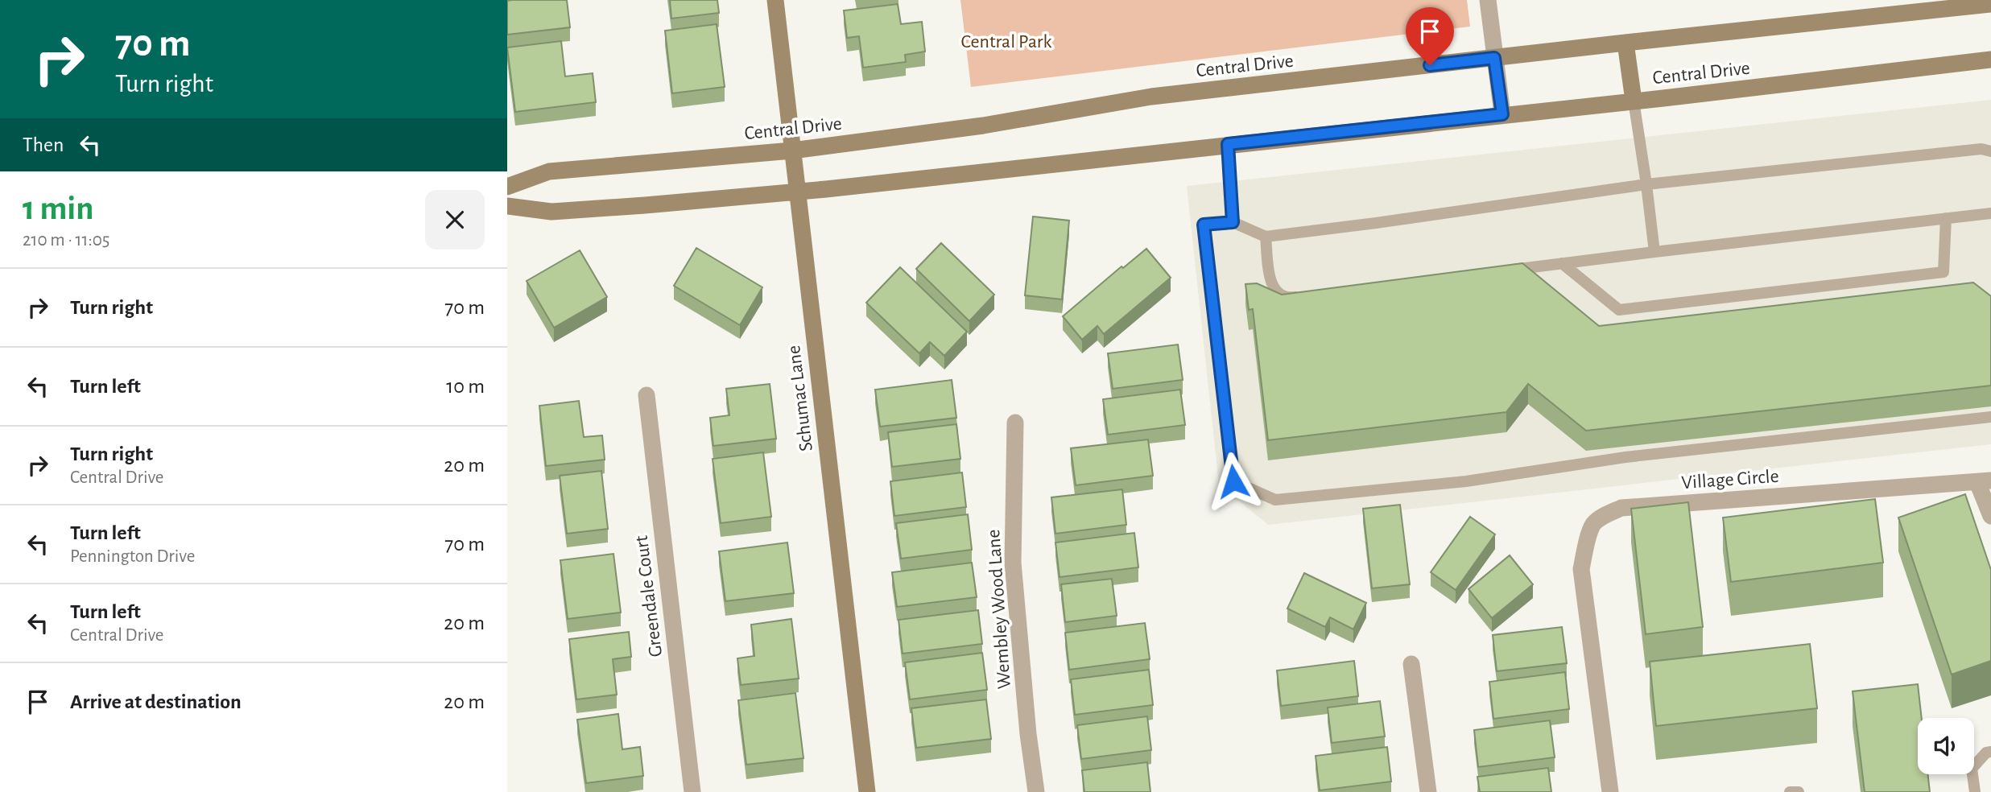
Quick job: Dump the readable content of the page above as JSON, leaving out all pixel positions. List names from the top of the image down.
{
  "streets": {
    "main road": ["Central Drive", "Schumac Lane"],
    "street": ["Village Circle", "Greendale Court", "Wembley Wood Lane"]
  },
  "crossings": [
    ["Central Drive", "Schumac Lane"]
  ],
  "parks": ["Central Park"],
  "page": {
    "turn": ["70 m", "Turn right"],
    "then": "Then",
    "heading": ["1 min", "210 m · 11:05"],
    "list": [
      {
        "name": "Turn right",
        "value": "70 m"
      },
      {
        "name": "Turn left",
        "value": "10 m"
      },
      {
        "name": "Turn right",
        "note": "Central Drive",
        "value": "20 m"
      },
      {
        "name": "Turn left",
        "note": "Pennington Drive",
        "value": "70 m"
      },
      {
        "name": "Turn left",
        "note": "Central Drive",
        "value": "20 m"
      },
      {
        "name": "Arrive at destination",
        "value": "20 m"
      }
    ]
  }
}
